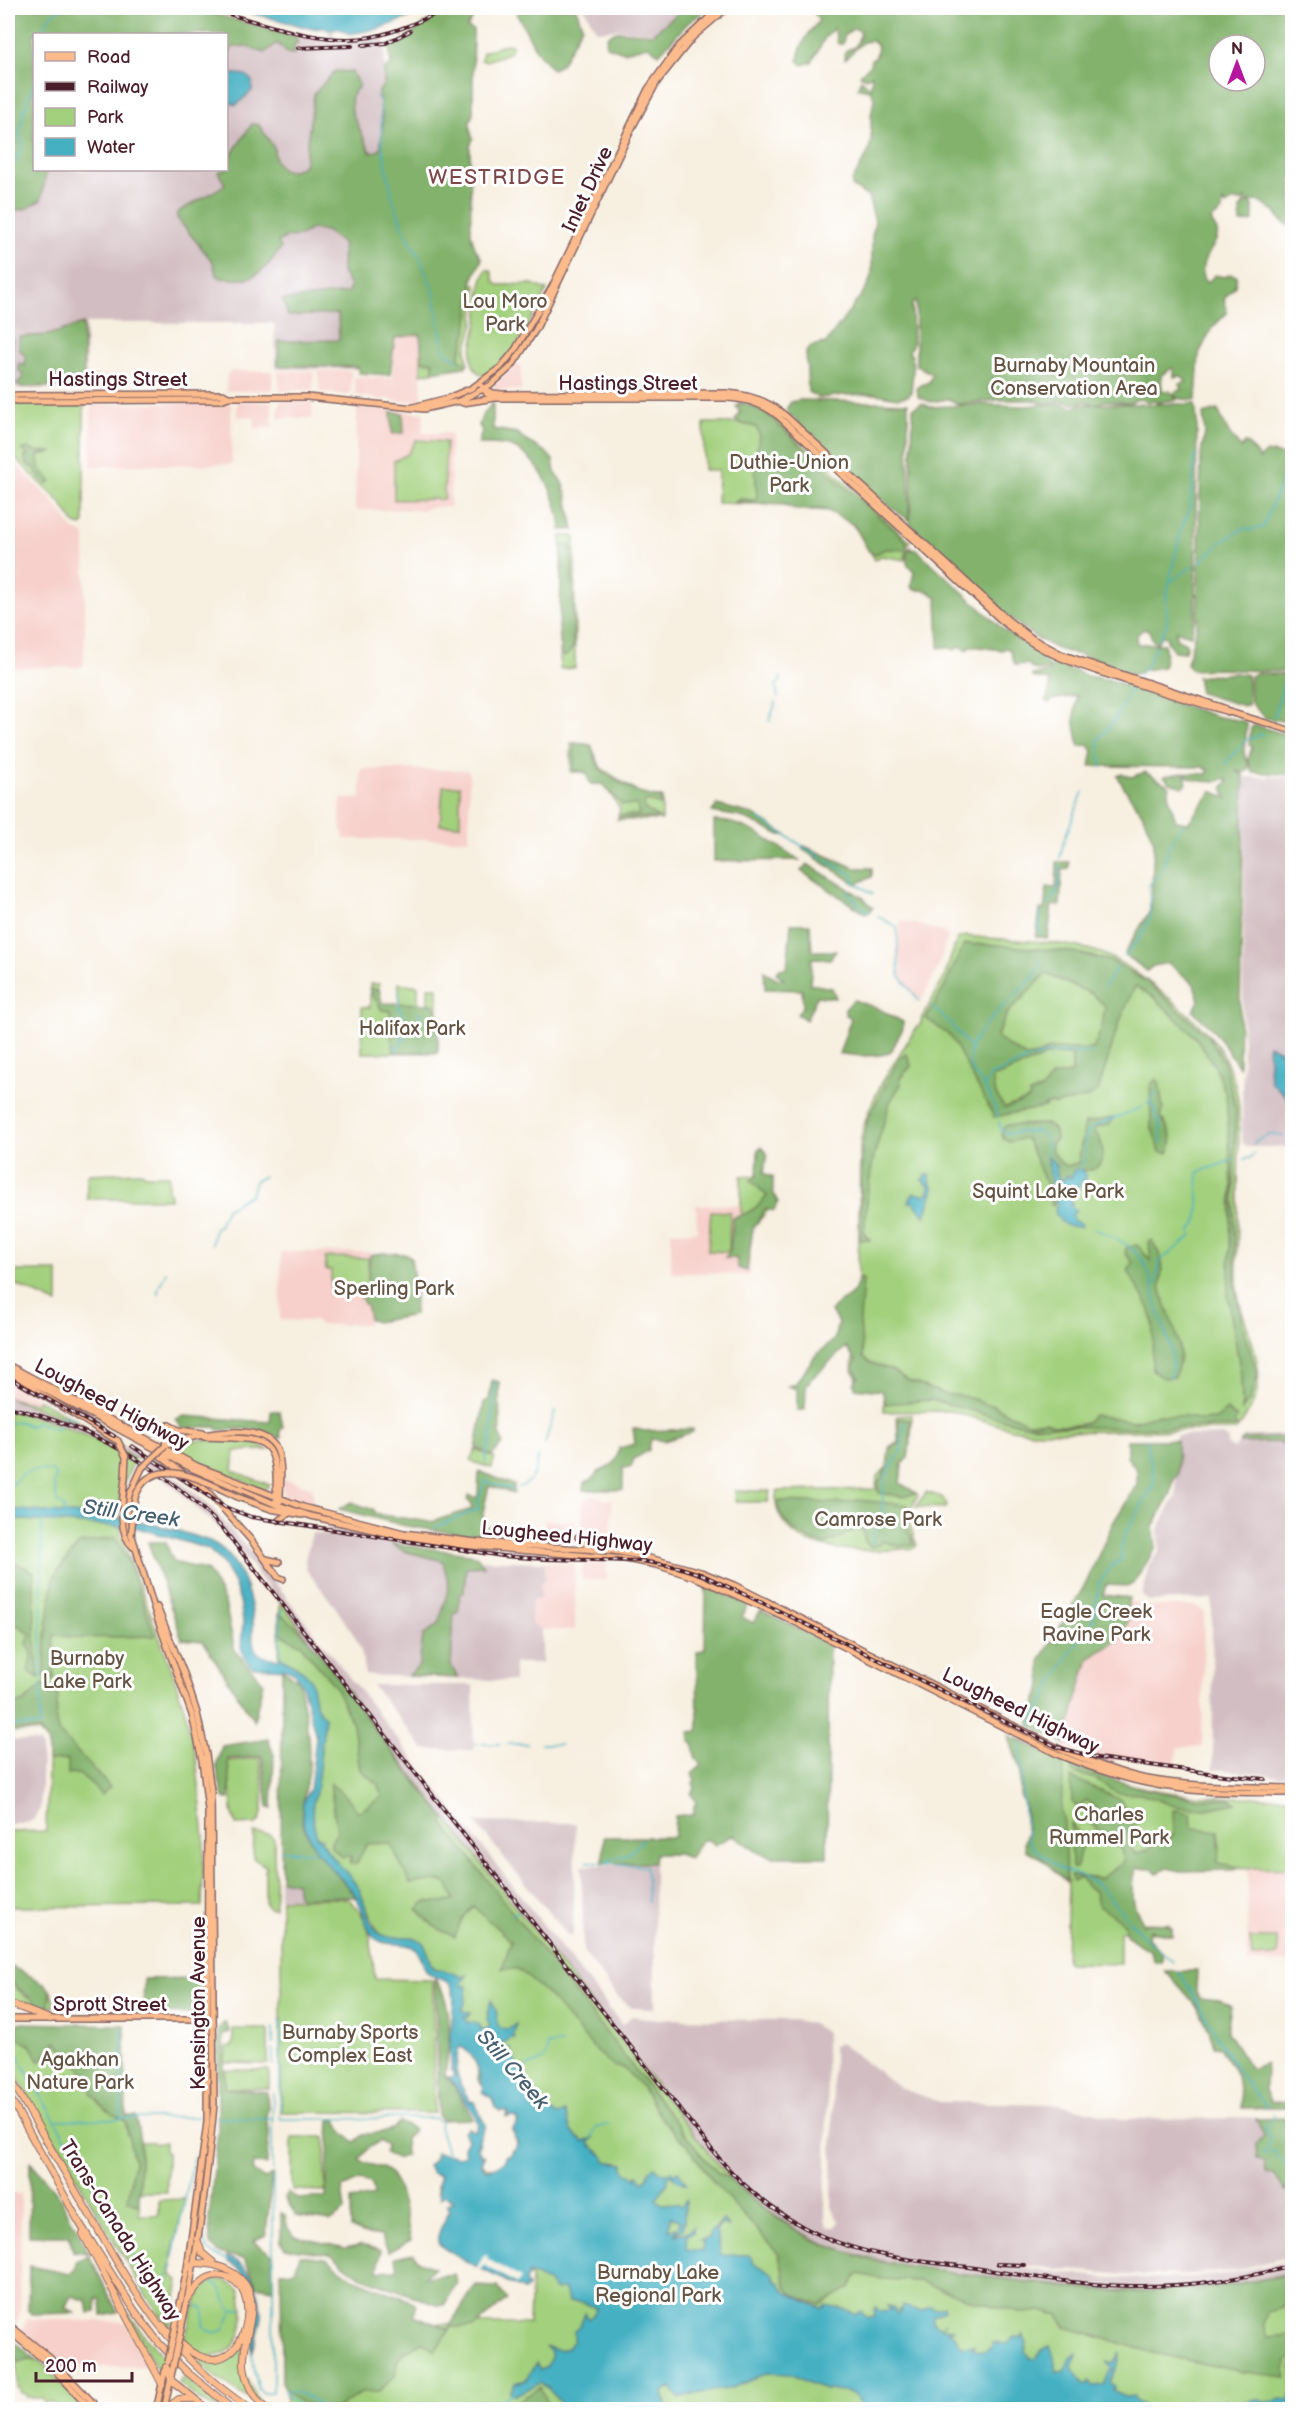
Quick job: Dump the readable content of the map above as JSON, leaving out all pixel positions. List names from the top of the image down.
{
  "streets": {
    "highway": ["Trans-Canada Highway"],
    "main road": [
      "Inlet Drive",
      "Hastings Street",
      "Lougheed Highway",
      "Kensington Avenue",
      "Sprott Street"
    ]
  },
  "crossings": [
    ["Inlet Drive", "Hastings Street"],
    ["Kensington Avenue", "Sprott Street"]
  ],
  "districts": ["WESTRIDGE"],
  "water": ["Still Creek"],
  "parks": [
    "Lou Moro Park",
    "Burnaby Mountain Conservation Area",
    "Duthie-Union Park",
    "Halifax Park",
    "Squint Lake Park",
    "Sperling Park",
    "Camrose Park",
    "Eagle Creek Ravine Park",
    "Burnaby Lake Park",
    "Charles Rummel Park",
    "Burnaby Sports Complex East",
    "Agakhan Nature Park",
    "Burnaby Lake Regional Park"
  ],
  "legend": [
    "Road",
    "Railway",
    "Park",
    "Water"
  ],
  "scale_bar": "200 m",
  "north": "top"
}
